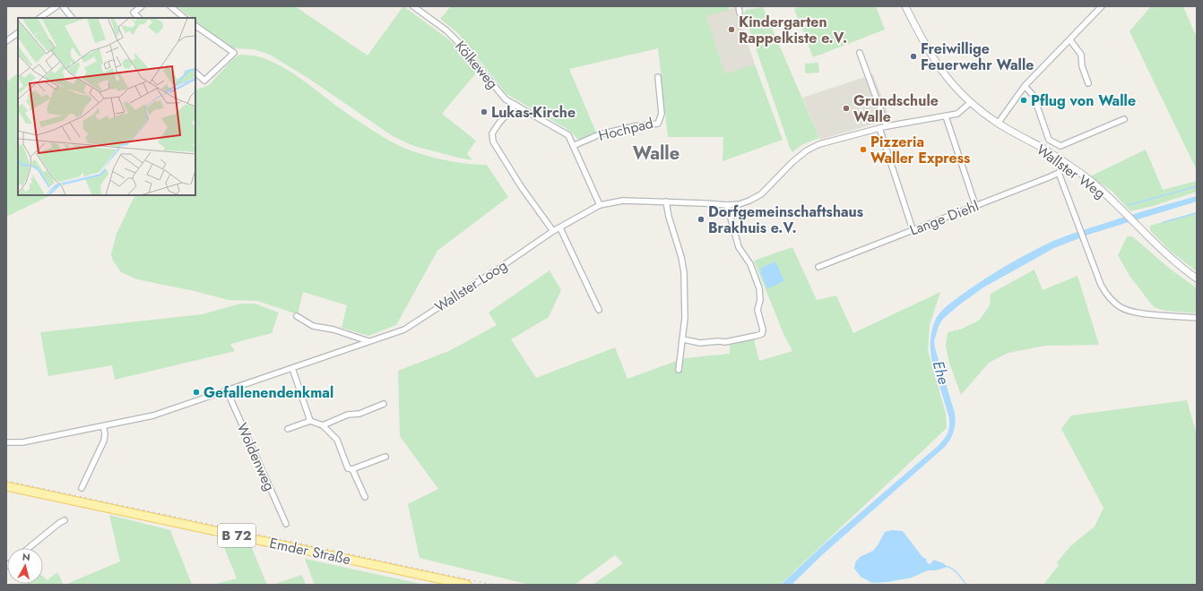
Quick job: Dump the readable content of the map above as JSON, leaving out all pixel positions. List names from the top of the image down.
{
  "streets": {
    "main road": ["B 72", "Emder Straße"],
    "street": [
      "Kölkeweg",
      "Hochpad",
      "Wallster Weg",
      "Lange Diehl",
      "Wallster Loog",
      "Woldenweg"
    ]
  },
  "crossings": [
    ["Kölkeweg", "Hochpad"],
    ["Kölkeweg", "Wallster Loog"],
    ["Wallster Weg", "Wallster Loog"],
    ["Wallster Loog", "Woldenweg"]
  ],
  "districts": ["Walle"],
  "water": ["Ehe"],
  "places": [
    "Kindergarten Rappelkiste e.V.",
    "Freiwillige Feuerwehr Walle",
    "Pflug von Walle",
    "Grundschule Walle",
    "Lukas-Kirche",
    "Pizzeria Waller Express",
    "Dorfgemeinschaftshaus Brakhuis e.V.",
    "Gefallenendenkmal"
  ],
  "north": "top"
}
